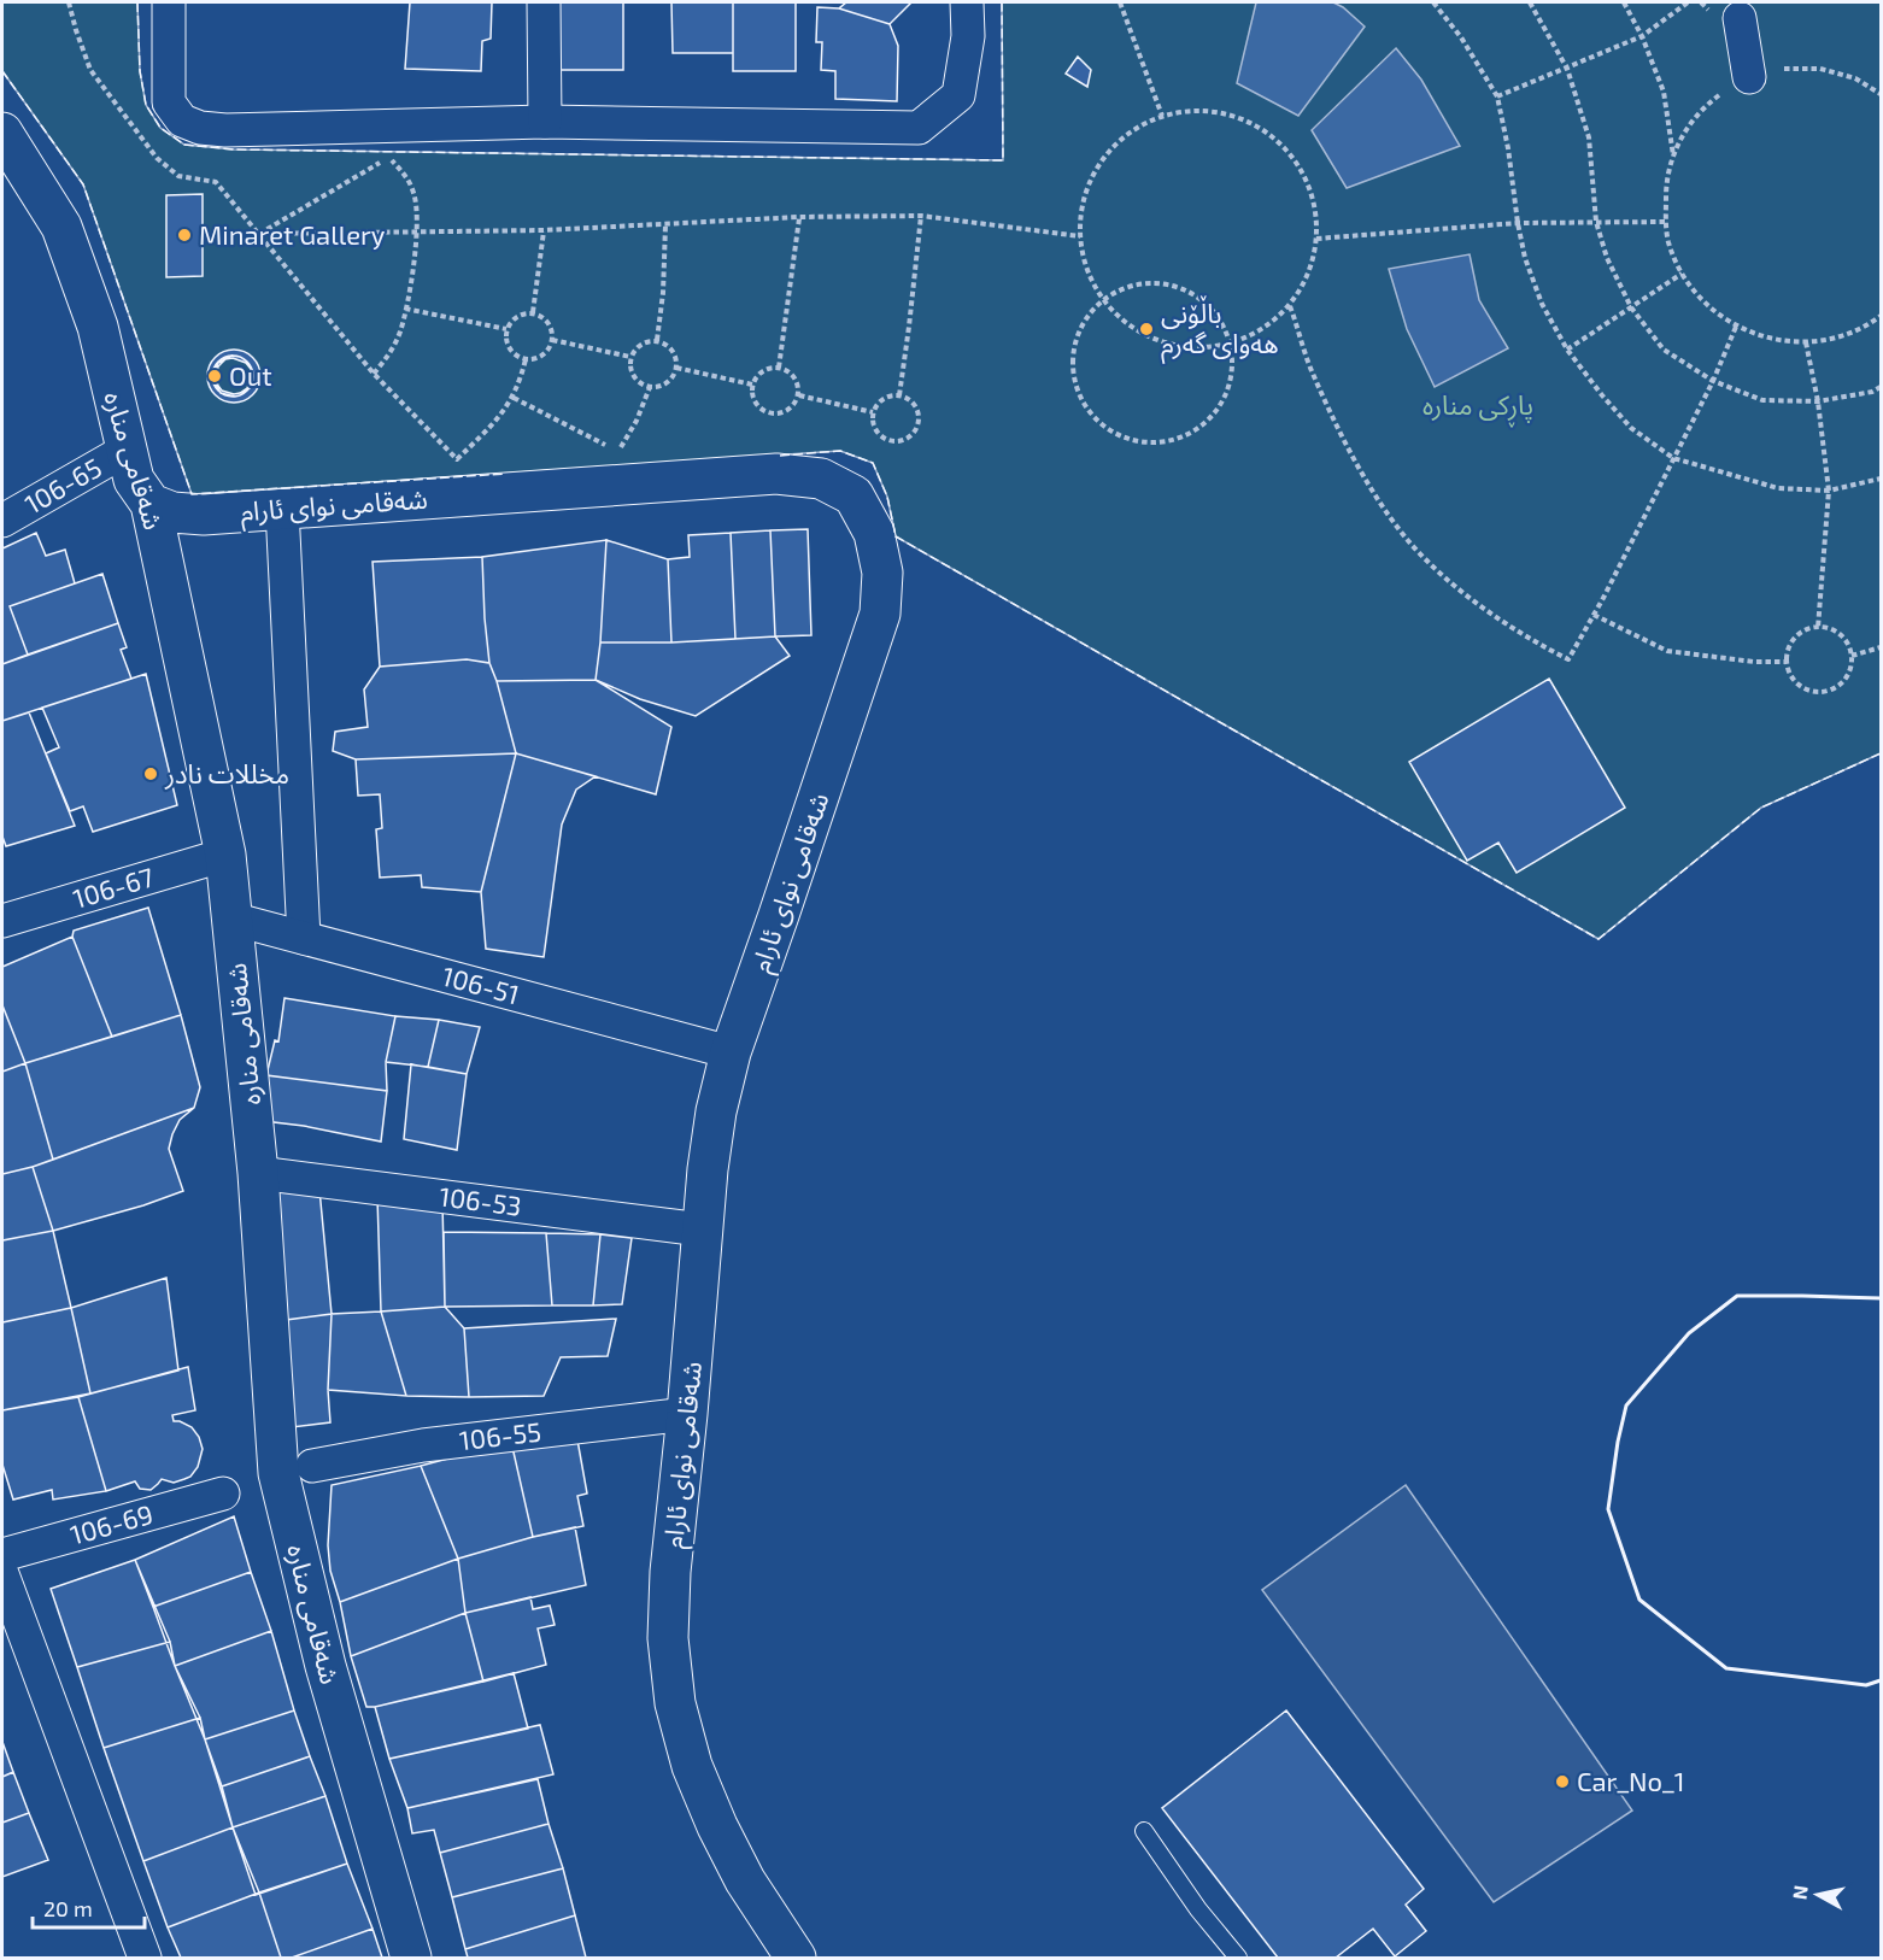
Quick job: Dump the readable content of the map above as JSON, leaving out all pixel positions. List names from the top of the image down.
{
  "streets": {
    "street": [
      "شەقامی منارە",
      "106-65",
      "شەقامی نوای ئارام",
      "106-67",
      "106-51",
      "106-53",
      "106-55",
      "106-69"
    ]
  },
  "crossings": [
    ["شەقامی منارە", "106-65"],
    ["شەقامی منارە", "شەقامی نوای ئارام"],
    ["شەقامی منارە", "106-67"],
    ["شەقامی منارە", "106-51"],
    ["شەقامی منارە", "106-53"],
    ["شەقامی نوای ئارام", "106-51"],
    ["شەقامی نوای ئارام", "106-53"],
    ["شەقامی نوای ئارام", "106-55"]
  ],
  "parks": ["پاڕکی منارە"],
  "places": [
    "Minaret Gallery",
    "باڵۆنی هەوای گەرم",
    "Out",
    "مخللات نادر",
    "Car_No_1"
  ],
  "scale_bar": "20 m",
  "north": "left"
}
